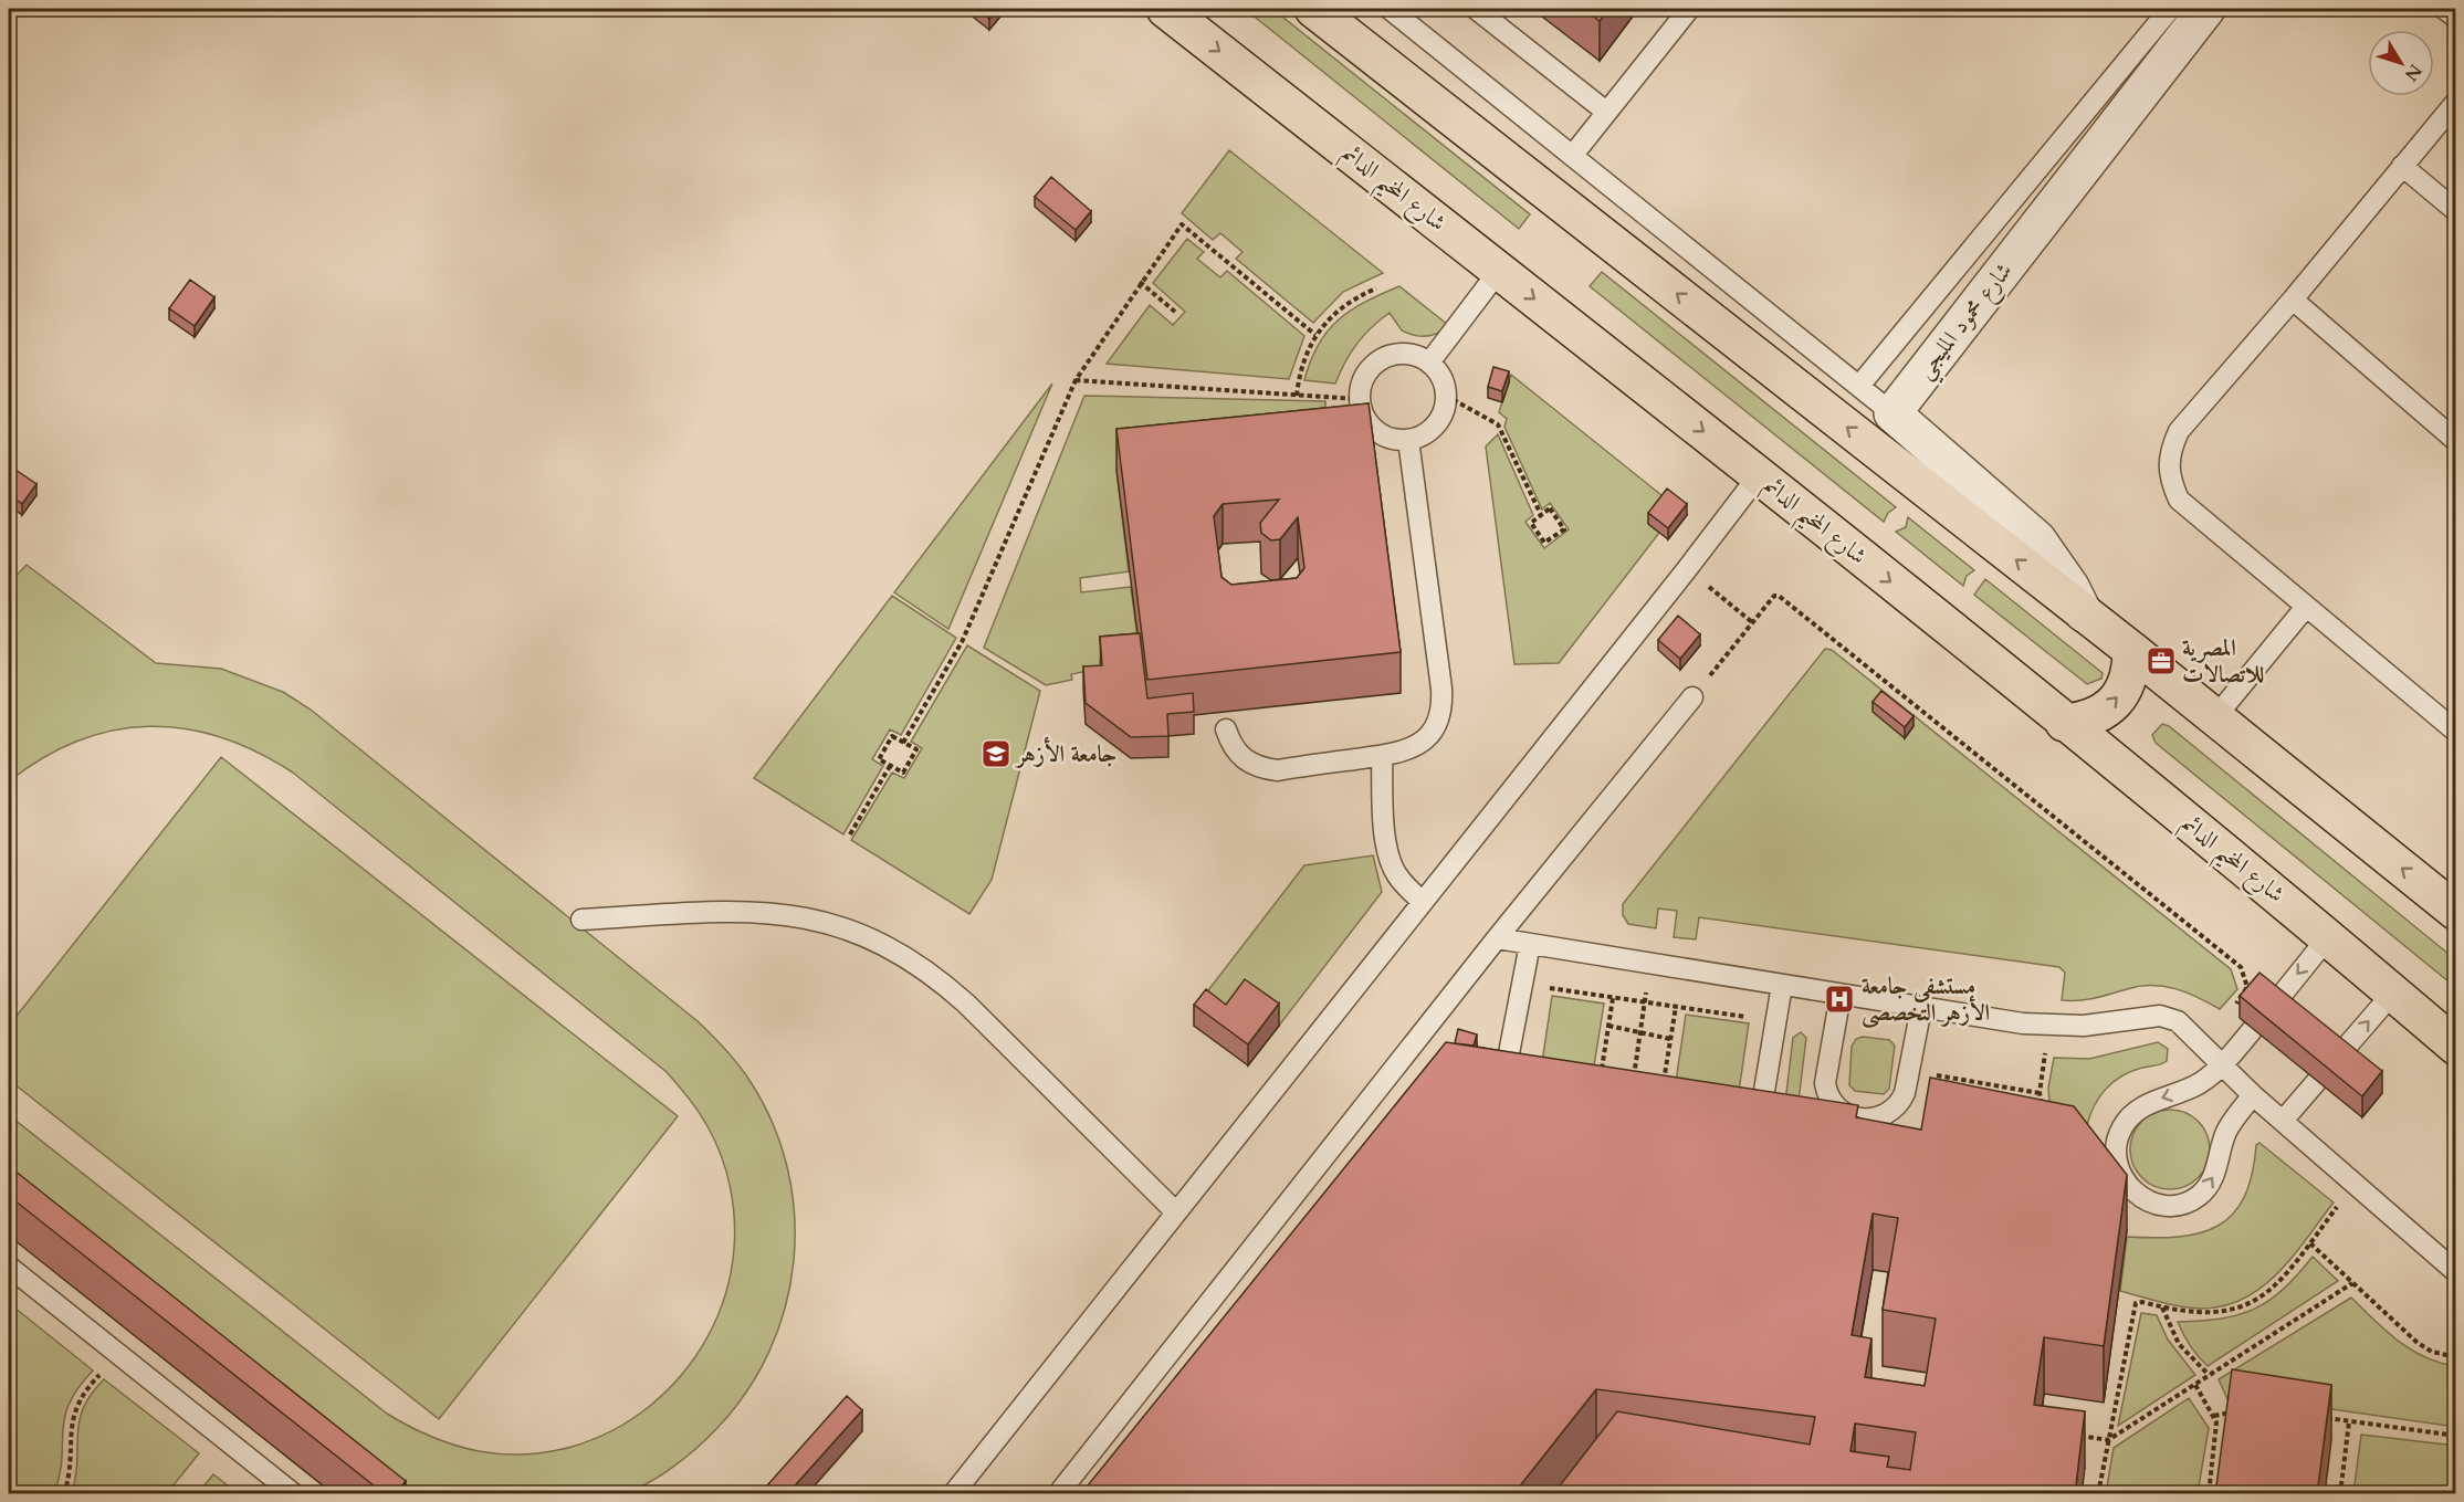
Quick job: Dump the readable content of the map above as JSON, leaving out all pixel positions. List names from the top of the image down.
{
  "streets": {
    "main road": ["شارع المخيم الدائم"],
    "street": ["شارع محمود المليجي"]
  },
  "places": {
    "office": ["المصرية للاتصالات"],
    "school or university": ["جامعة الأزهر"],
    "hospital": ["مستشفى جامعة الأزهر التخصصى"]
  },
  "north": "bottom right"
}
